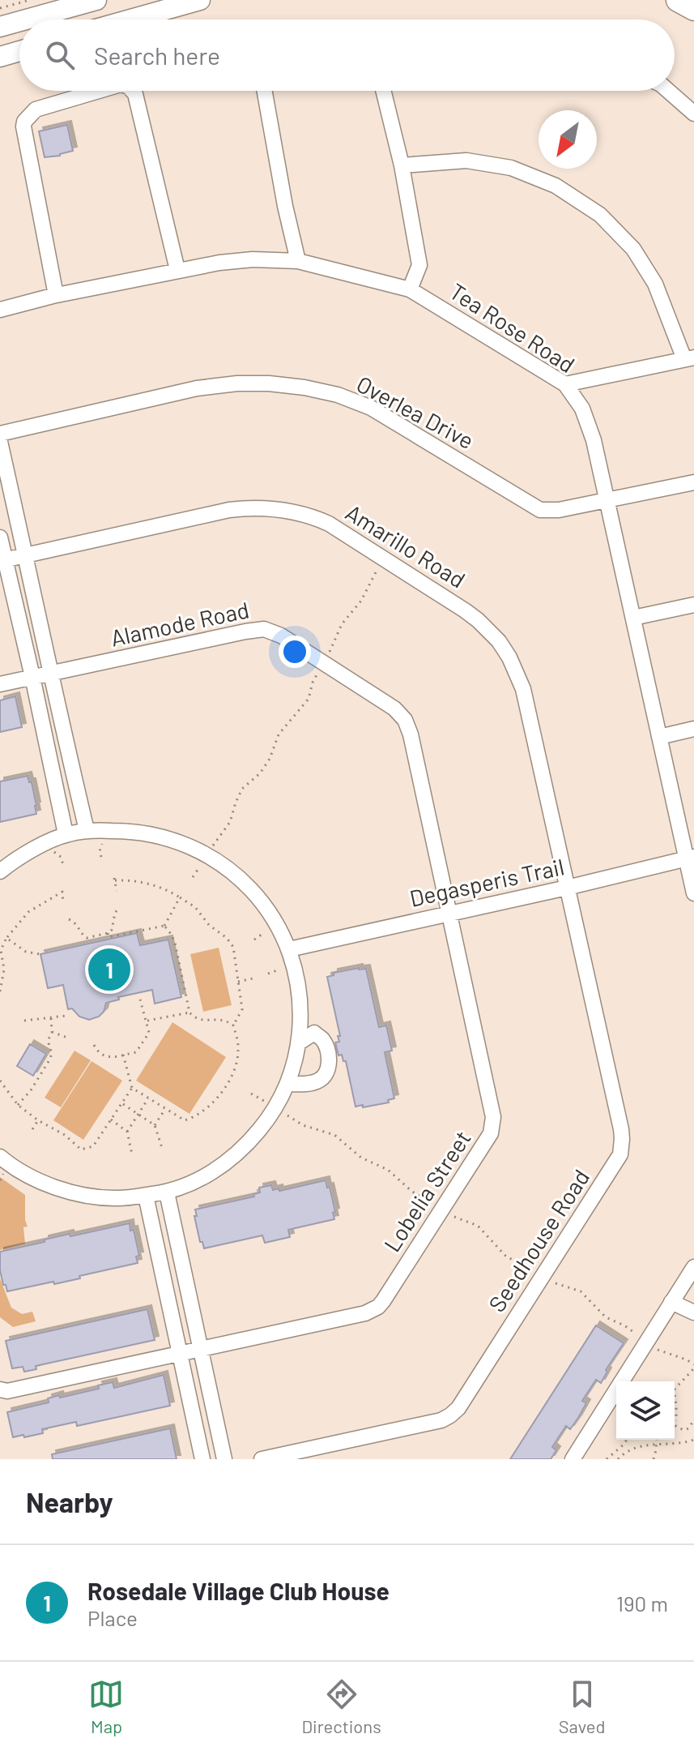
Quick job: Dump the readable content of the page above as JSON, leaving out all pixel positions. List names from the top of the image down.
{
  "streets": {
    "street": [
      "Tea Rose Road",
      "Overlea Drive",
      "Amarillo Road",
      "Alamode Road",
      "Degasperis Trail",
      "Lobelia Street",
      "Seedhouse Road"
    ]
  },
  "crossings": [
    ["Tea Rose Road", "Overlea Drive"],
    ["Tea Rose Road", "Degasperis Trail"],
    ["Amarillo Road", "Degasperis Trail"],
    ["Amarillo Road", "Seedhouse Road"],
    ["Alamode Road", "Degasperis Trail"],
    ["Alamode Road", "Lobelia Street"],
    ["Degasperis Trail", "Lobelia Street"],
    ["Degasperis Trail", "Seedhouse Road"]
  ],
  "north": "bottom left",
  "page": {
    "search": "Search here",
    "pins": "1",
    "heading": "Nearby",
    "list": [
      {
        "mark": "1",
        "name": "Rosedale Village Club House",
        "note": "Place",
        "value": "190 m"
      }
    ],
    "nav": ["Map", "Directions", "Saved"]
  }
}
